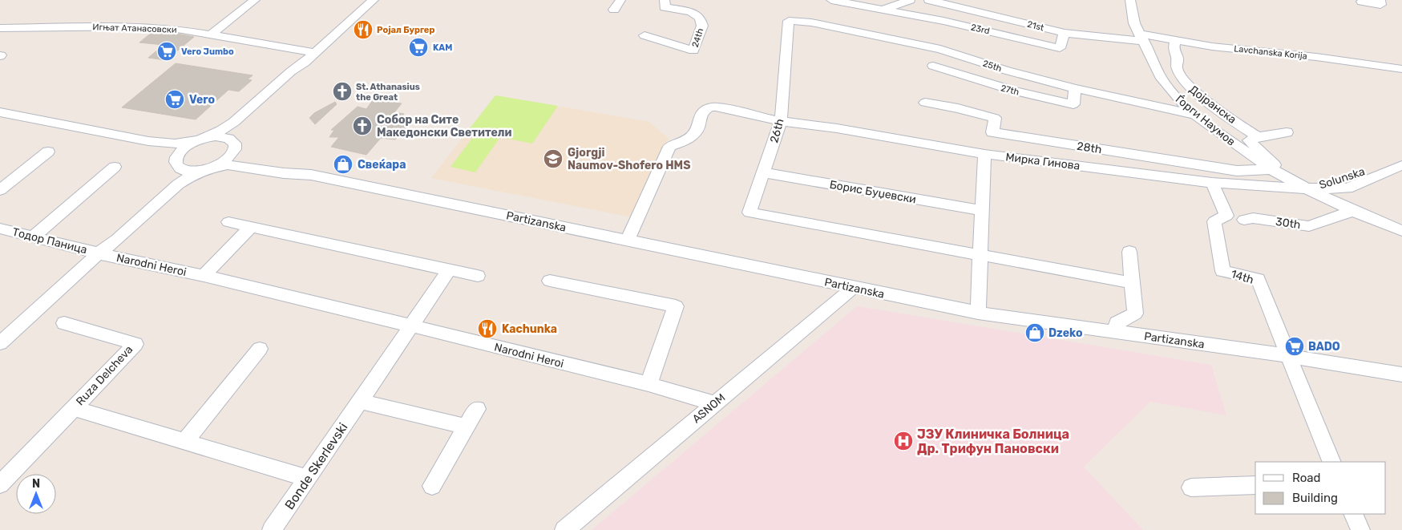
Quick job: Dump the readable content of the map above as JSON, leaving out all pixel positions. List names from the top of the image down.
{
  "streets": {
    "street": [
      "21st",
      "Игњат Атанасовски",
      "23rd",
      "24th",
      "Lavchanska Korija",
      "25th",
      "27th",
      "Дојранска",
      "Ѓорги Наумов",
      "26th",
      "28th",
      "Мирка Гинова",
      "Solunska",
      "Борис Буџевски",
      "Partizanska",
      "30th",
      "Тодор Паница",
      "Narodni Heroi",
      "14th",
      "Ruza Delcheva",
      "ASNOM",
      "Bonde Skerlevski"
    ]
  },
  "crossings": [
    ["21st", "23rd"],
    ["21st", "Lavchanska Korija"],
    ["21st", "Ѓорги Наумов"],
    ["Lavchanska Korija", "Дојранска"],
    ["Lavchanska Korija", "Ѓорги Наумов"],
    ["25th", "27th"],
    ["25th", "Ѓорги Наумов"],
    ["25th", "26th"],
    ["Ѓорги Наумов", "28th"],
    ["Ѓорги Наумов", "Мирка Гинова"],
    ["Ѓорги Наумов", "Solunska"],
    ["26th", "Мирка Гинова"],
    ["26th", "Борис Буџевски"],
    ["Мирка Гинова", "Solunska"],
    ["Мирка Гинова", "14th"],
    ["Partizanska", "14th"],
    ["Partizanska", "ASNOM"],
    ["Тодор Паница", "Narodni Heroi"],
    ["Narodni Heroi", "ASNOM"],
    ["Narodni Heroi", "Bonde Skerlevski"],
    ["Ruza Delcheva", "Bonde Skerlevski"]
  ],
  "places": {
    "restaurant": ["Ројал Бургер", "Kachunka"],
    "supermarket": [
      "KAM",
      "Vero Jumbo",
      "Vero",
      "BADO"
    ],
    "church": ["St. Athanasius the Great", "Собор на Сите Македонски Светители"],
    "school or university": ["Gjorgji Naumov-Shofero HMS"],
    "shop": ["Свеќара", "Dzeko"],
    "hospital": ["ЈЗУ Клиничка Болница Др. Трифун Пановски"]
  },
  "legend": ["Road", "Building"],
  "north": "top"
}
